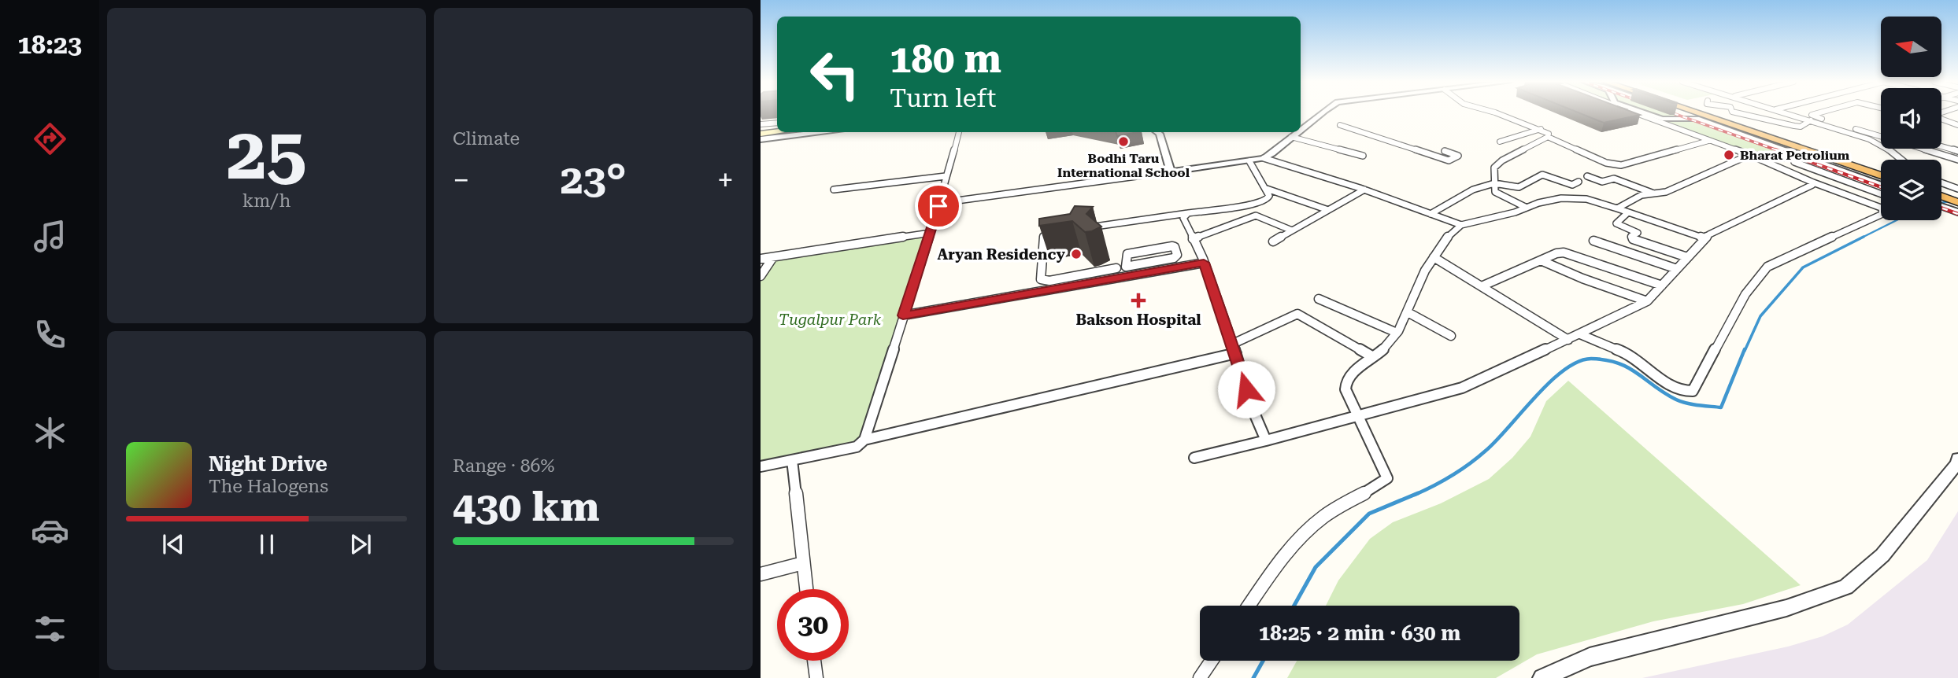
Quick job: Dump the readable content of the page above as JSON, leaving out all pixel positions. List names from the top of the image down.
{
  "parks": ["Tugalpur Park"],
  "places": {
    "other": ["Bodhi Taru International School", "Bharat Petrolium", "Aryan Residency"],
    "health": ["Bakson Hospital"]
  },
  "north": "left",
  "page": {
    "tabs": "18:23",
    "tile": [
      ["25", "km/h"],
      "Climate",
      ["Range · 86%", "430 km"]
    ],
    "turn": ["180 m", "Turn left"],
    "heat": ["−", "23°", "+"],
    "song": ["Night Drive", "The Halogens"],
    "limit": "30",
    "trip": "18:25 · 2 min · 630 m"
  }
}
